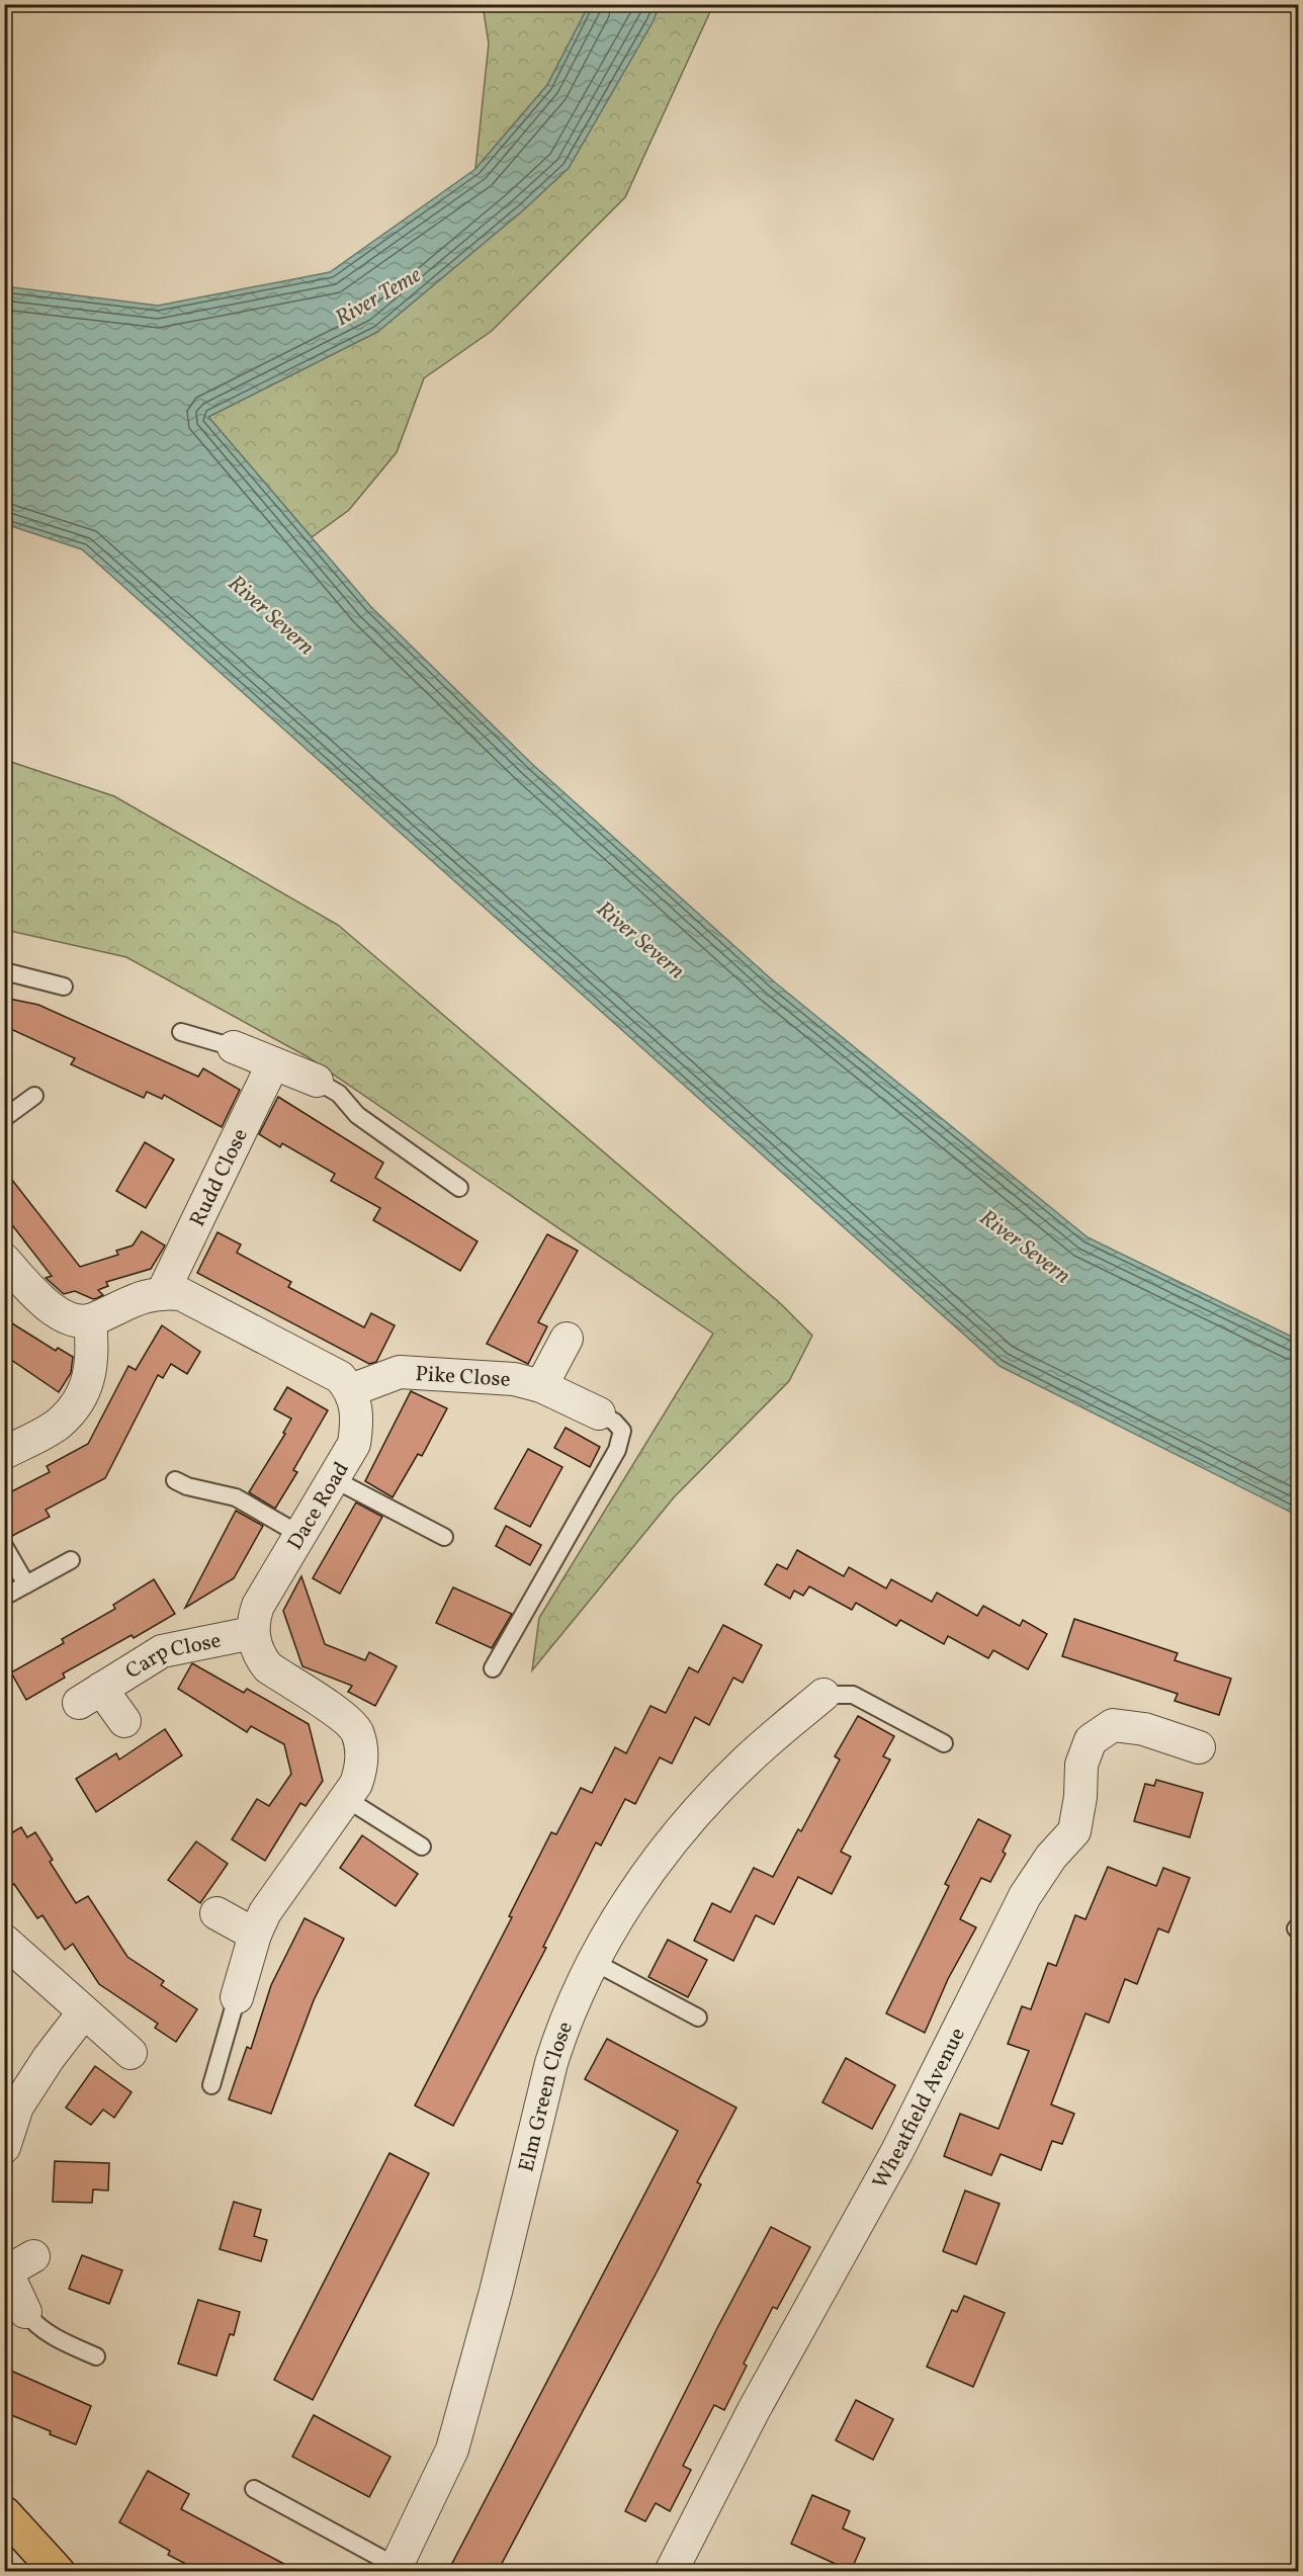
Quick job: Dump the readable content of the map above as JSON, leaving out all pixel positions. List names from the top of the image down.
{
  "streets": {
    "street": [
      "Rudd Close",
      "Pike Close",
      "Dace Road",
      "Carp Close",
      "Elm Green Close",
      "Wheatfield Avenue"
    ]
  },
  "crossings": [
    ["Pike Close", "Dace Road"],
    ["Dace Road", "Carp Close"]
  ],
  "water": ["River Teme", "River Severn"]
}
